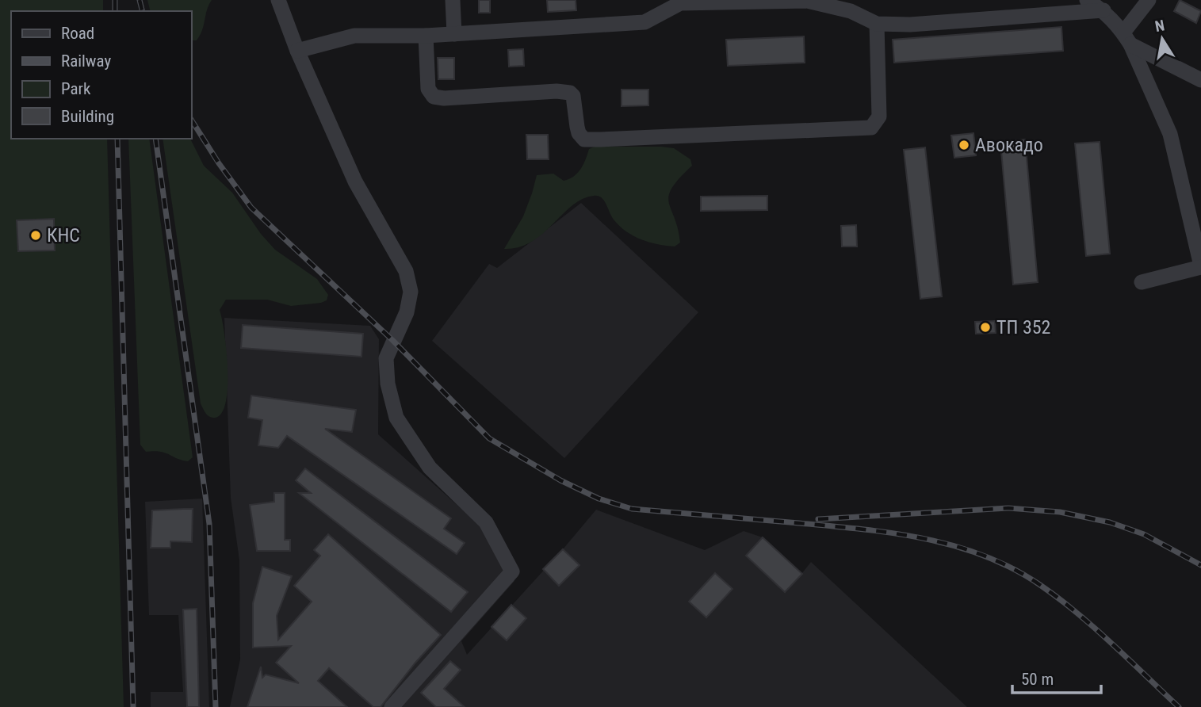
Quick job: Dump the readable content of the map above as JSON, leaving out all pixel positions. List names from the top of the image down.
{
  "places": ["Авокадо", "КНС", "ТП 352"],
  "legend": [
    "Road",
    "Railway",
    "Park",
    "Building"
  ],
  "scale_bar": "50 m",
  "north": "top"
}
